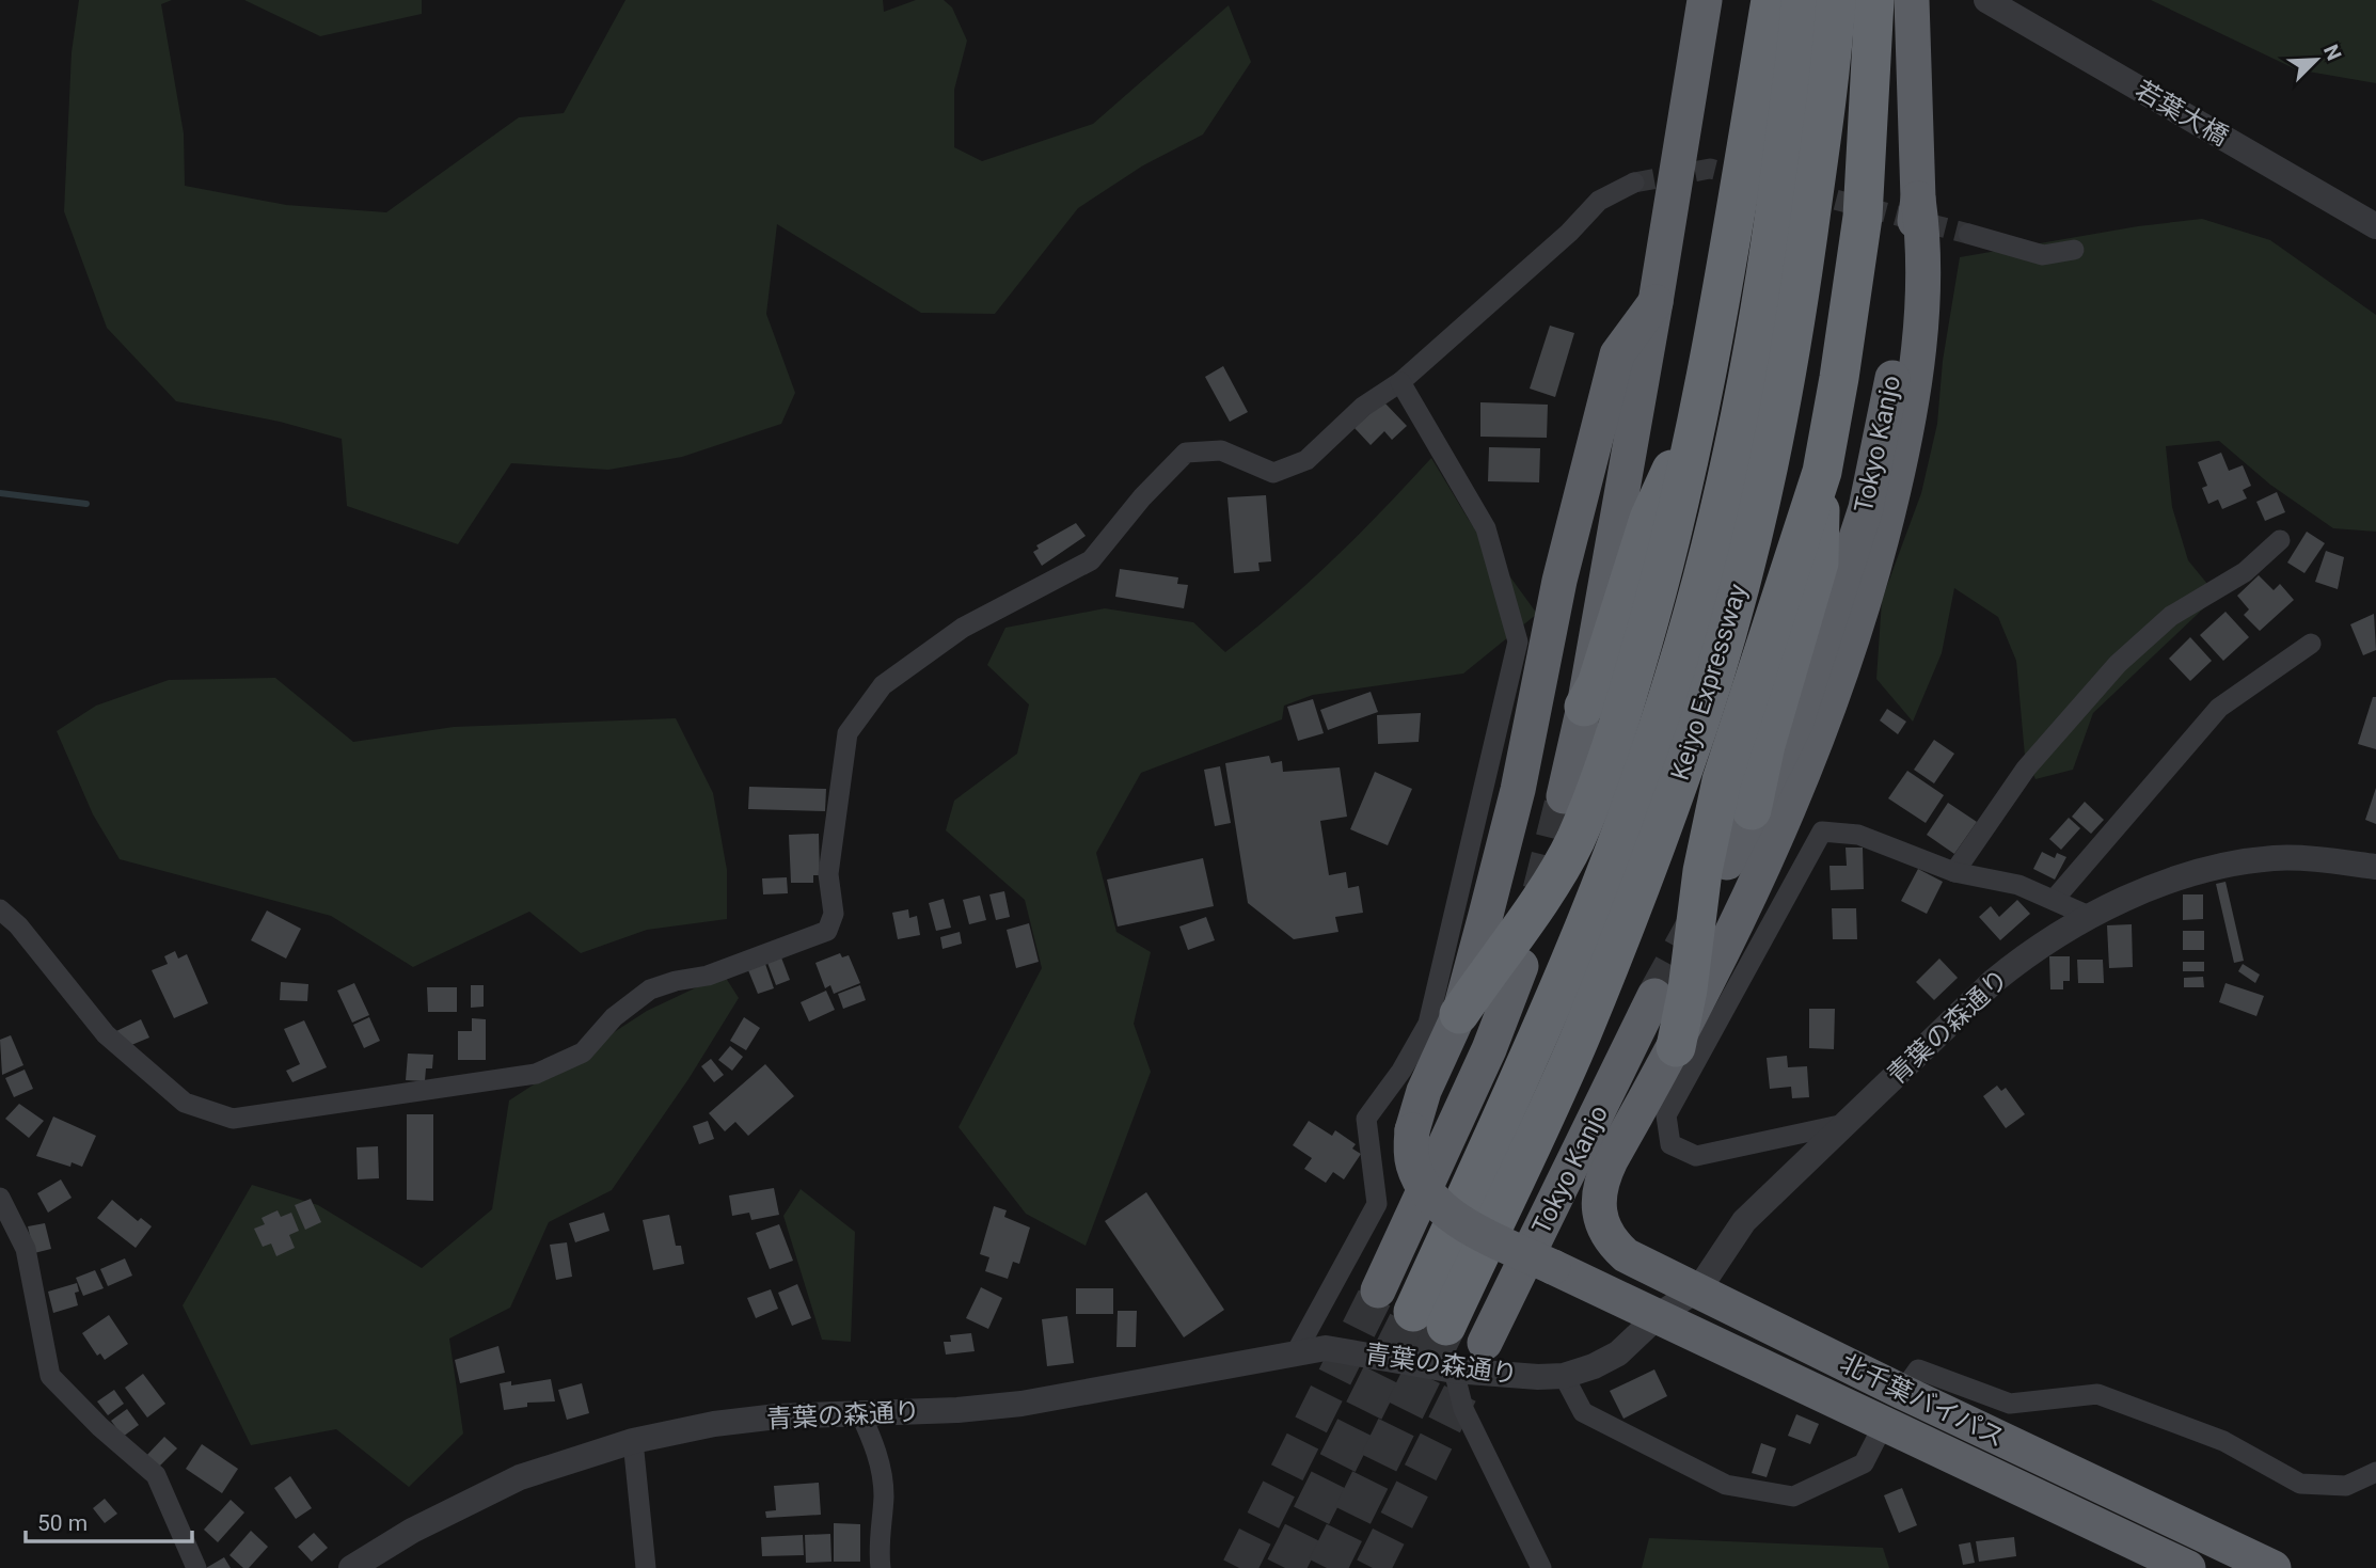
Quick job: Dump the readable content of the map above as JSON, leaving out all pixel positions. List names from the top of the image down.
{
  "streets": {
    "highway": ["Tokyo Kanjo", "Keiyo Expressway", "北千葉バイパス"],
    "street": ["若葉大橋", "青葉の森通り"]
  },
  "crossings": [
    ["青葉の森通り", "北千葉バイパス"]
  ],
  "scale_bar": "50 m",
  "north": "top right"
}
